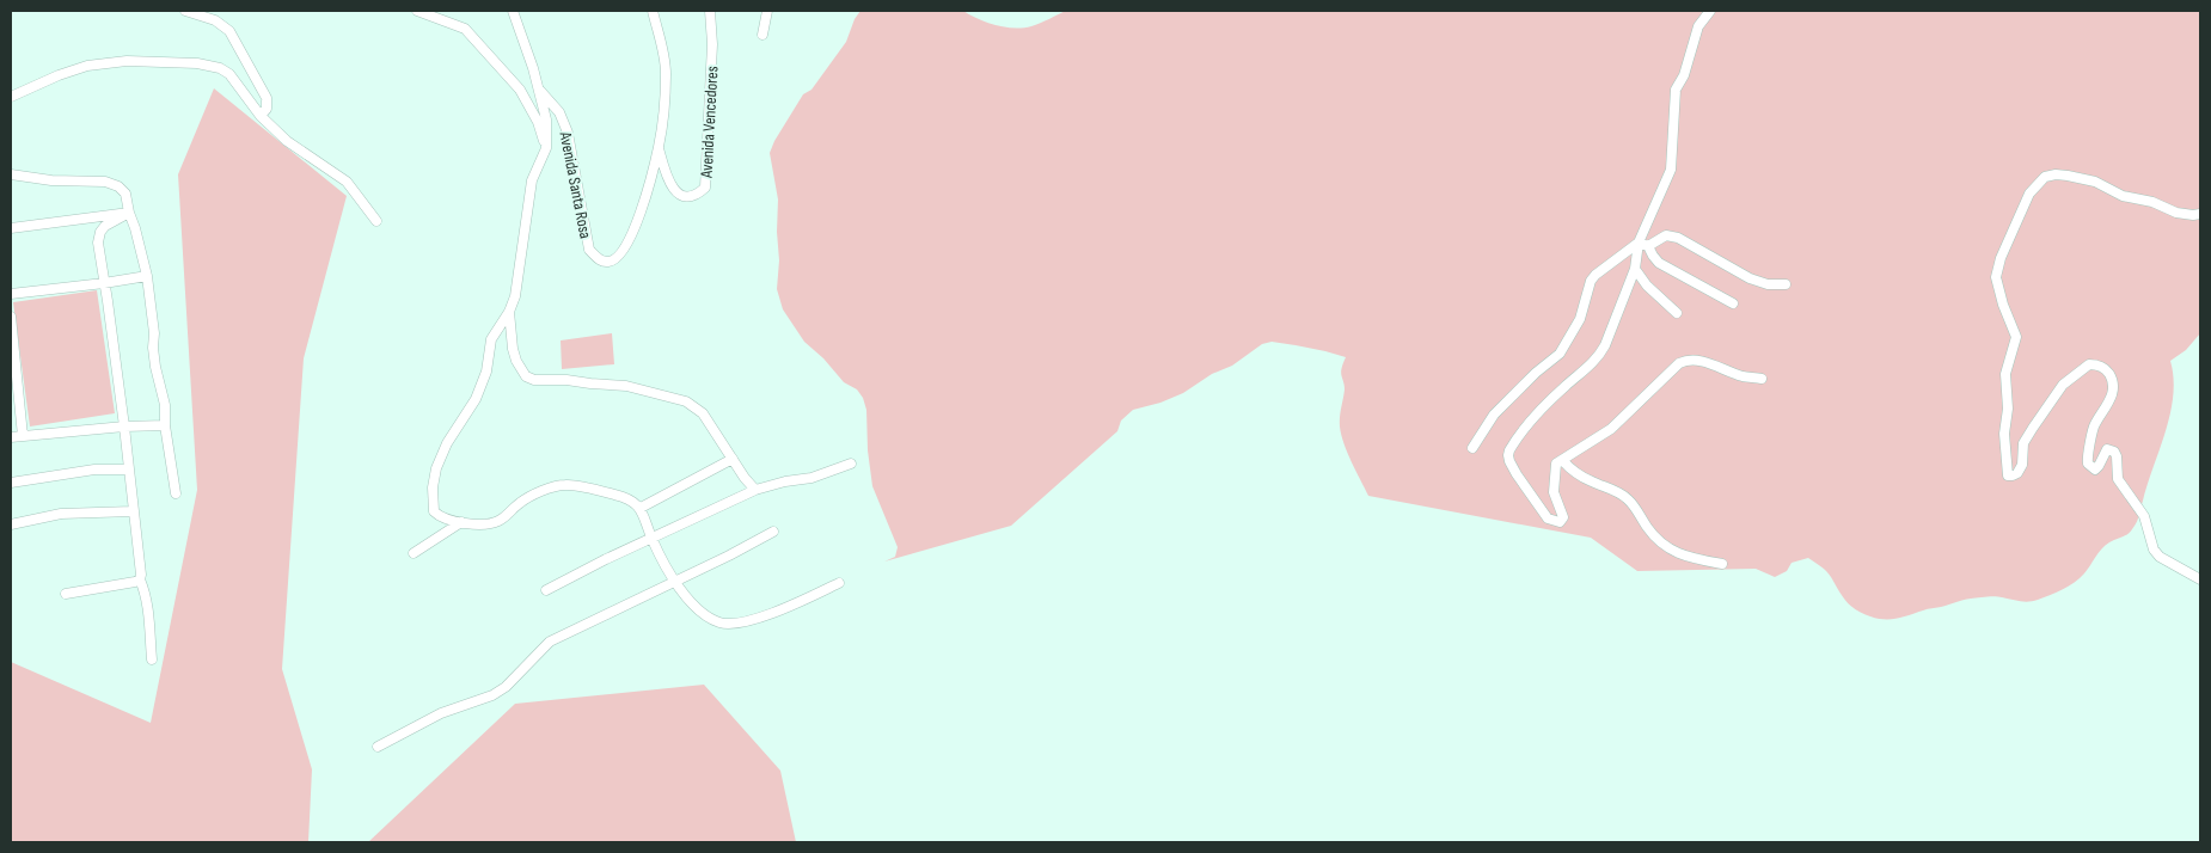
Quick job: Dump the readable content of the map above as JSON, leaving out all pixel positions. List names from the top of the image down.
{
  "streets": {
    "street": ["Avenida Vencedores", "Avenida Santa Rosa"]
  },
  "crossings": [
    ["Avenida Vencedores", "Avenida Santa Rosa"]
  ]
}
